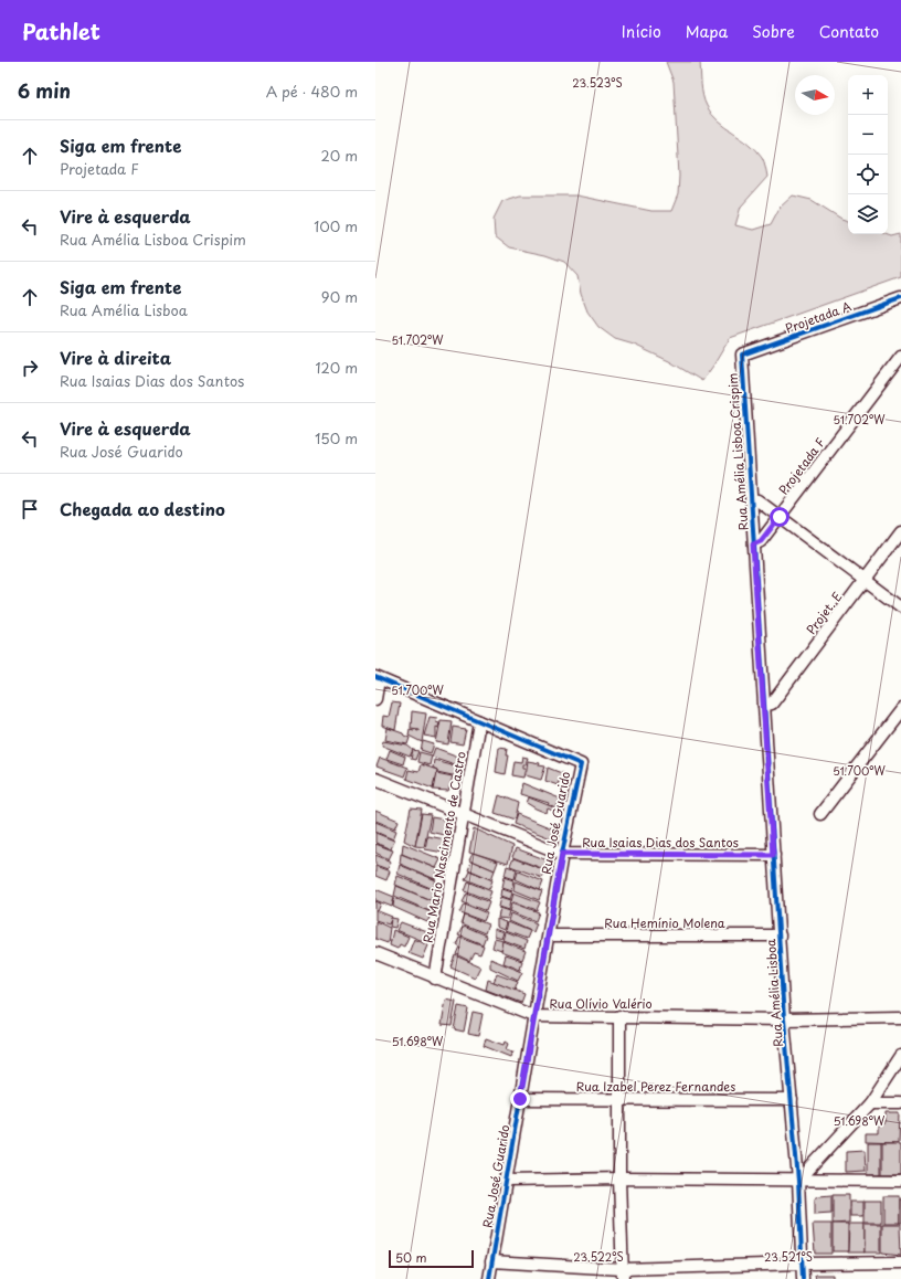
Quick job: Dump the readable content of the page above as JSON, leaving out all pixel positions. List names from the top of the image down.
{
  "streets": {
    "street": [
      "Projetada A",
      "Rua Amélia Lisboa Crispim",
      "Projetada F",
      "Projet. E",
      "Rua José Guarido",
      "Rua Isaias Dias dos Santos",
      "Rua Mario Nascimento de Castro",
      "Rua Hemínio Molena",
      "Rua Amélia Lisboa",
      "Rua Olívio Valério",
      "Rua Izabel Perez Fernandes"
    ]
  },
  "crossings": [
    ["Projetada A", "Rua Amélia Lisboa Crispim"],
    ["Rua Amélia Lisboa Crispim", "Projetada F"],
    ["Rua Amélia Lisboa Crispim", "Projet. E"],
    ["Rua Amélia Lisboa Crispim", "Rua Amélia Lisboa"],
    ["Projet. E", "Rua Amélia Lisboa"],
    ["Rua José Guarido", "Rua Isaias Dias dos Santos"],
    ["Rua José Guarido", "Rua Mario Nascimento de Castro"],
    ["Rua José Guarido", "Rua Hemínio Molena"],
    ["Rua José Guarido", "Rua Olívio Valério"],
    ["Rua José Guarido", "Rua Izabel Perez Fernandes"],
    ["Rua Isaias Dias dos Santos", "Rua Mario Nascimento de Castro"],
    ["Rua Isaias Dias dos Santos", "Rua Amélia Lisboa"],
    ["Rua Mario Nascimento de Castro", "Rua Olívio Valério"],
    ["Rua Hemínio Molena", "Rua Amélia Lisboa"],
    ["Rua Amélia Lisboa", "Rua Olívio Valério"],
    ["Rua Amélia Lisboa", "Rua Izabel Perez Fernandes"]
  ],
  "scale_bar": "50 m",
  "north": "right",
  "page": {
    "header": "Pathlet",
    "nav": [
      "Início",
      "Mapa",
      "Sobre",
      "Contato"
    ],
    "heading": ["6 min", "A pé · 480 m"],
    "map_buttons": ["+", "−"],
    "list": [
      ["Siga em frente", "Projetada F", "20 m"],
      ["Vire à esquerda", "Rua Amélia Lisboa Crispim", "100 m"],
      ["Siga em frente", "Rua Amélia Lisboa", "90 m"],
      ["Vire à direita", "Rua Isaias Dias dos Santos", "120 m"],
      ["Vire à esquerda", "Rua José Guarido", "150 m"],
      "Chegada ao destino"
    ],
    "scale": "50 m"
  },
  "coordinates": [
    "23.523°S",
    "51.702°W",
    "51.700°W",
    "51.698°W",
    "23.522°S",
    "23.521°S"
  ]
}
